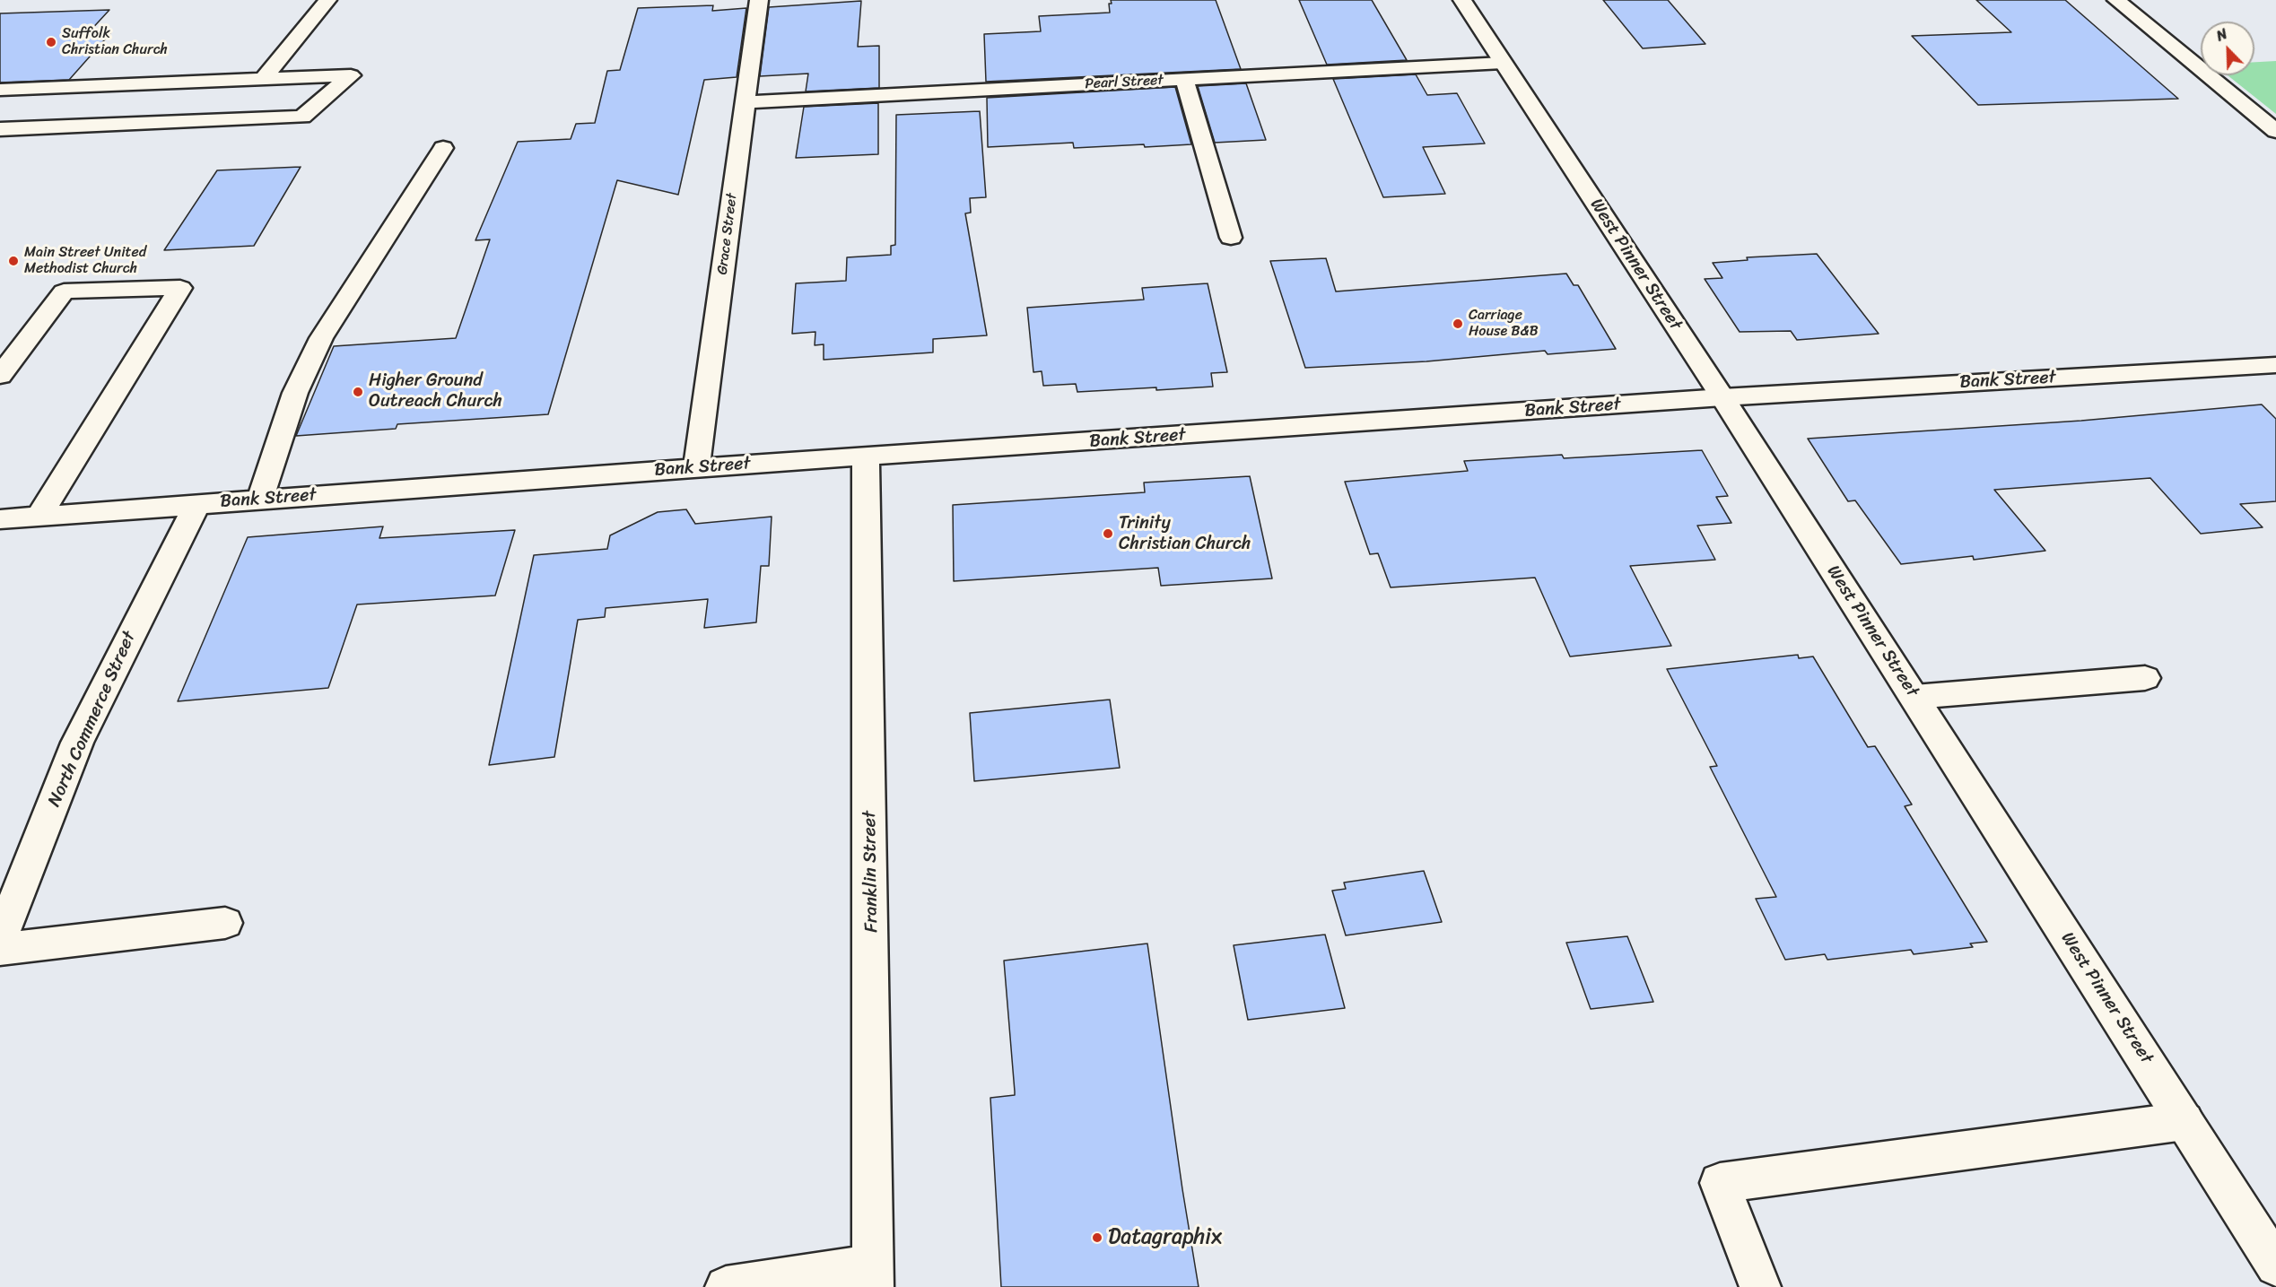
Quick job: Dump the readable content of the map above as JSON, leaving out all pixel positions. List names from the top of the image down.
{
  "streets": {
    "street": [
      "Pearl Street",
      "Grace Street",
      "West Pinner Street",
      "Bank Street",
      "North Commerce Street",
      "Franklin Street"
    ]
  },
  "crossings": [
    ["Pearl Street", "Grace Street"],
    ["Pearl Street", "West Pinner Street"],
    ["Grace Street", "Bank Street"],
    ["West Pinner Street", "Bank Street"],
    ["Bank Street", "North Commerce Street"],
    ["Bank Street", "Franklin Street"]
  ],
  "places": [
    "Suffolk Christian Church",
    "Main Street United Methodist Church",
    "Carriage House B&B",
    "Higher Ground Outreach Church",
    "Trinity Christian Church",
    "Datagraphix"
  ],
  "north": "top left"
}
